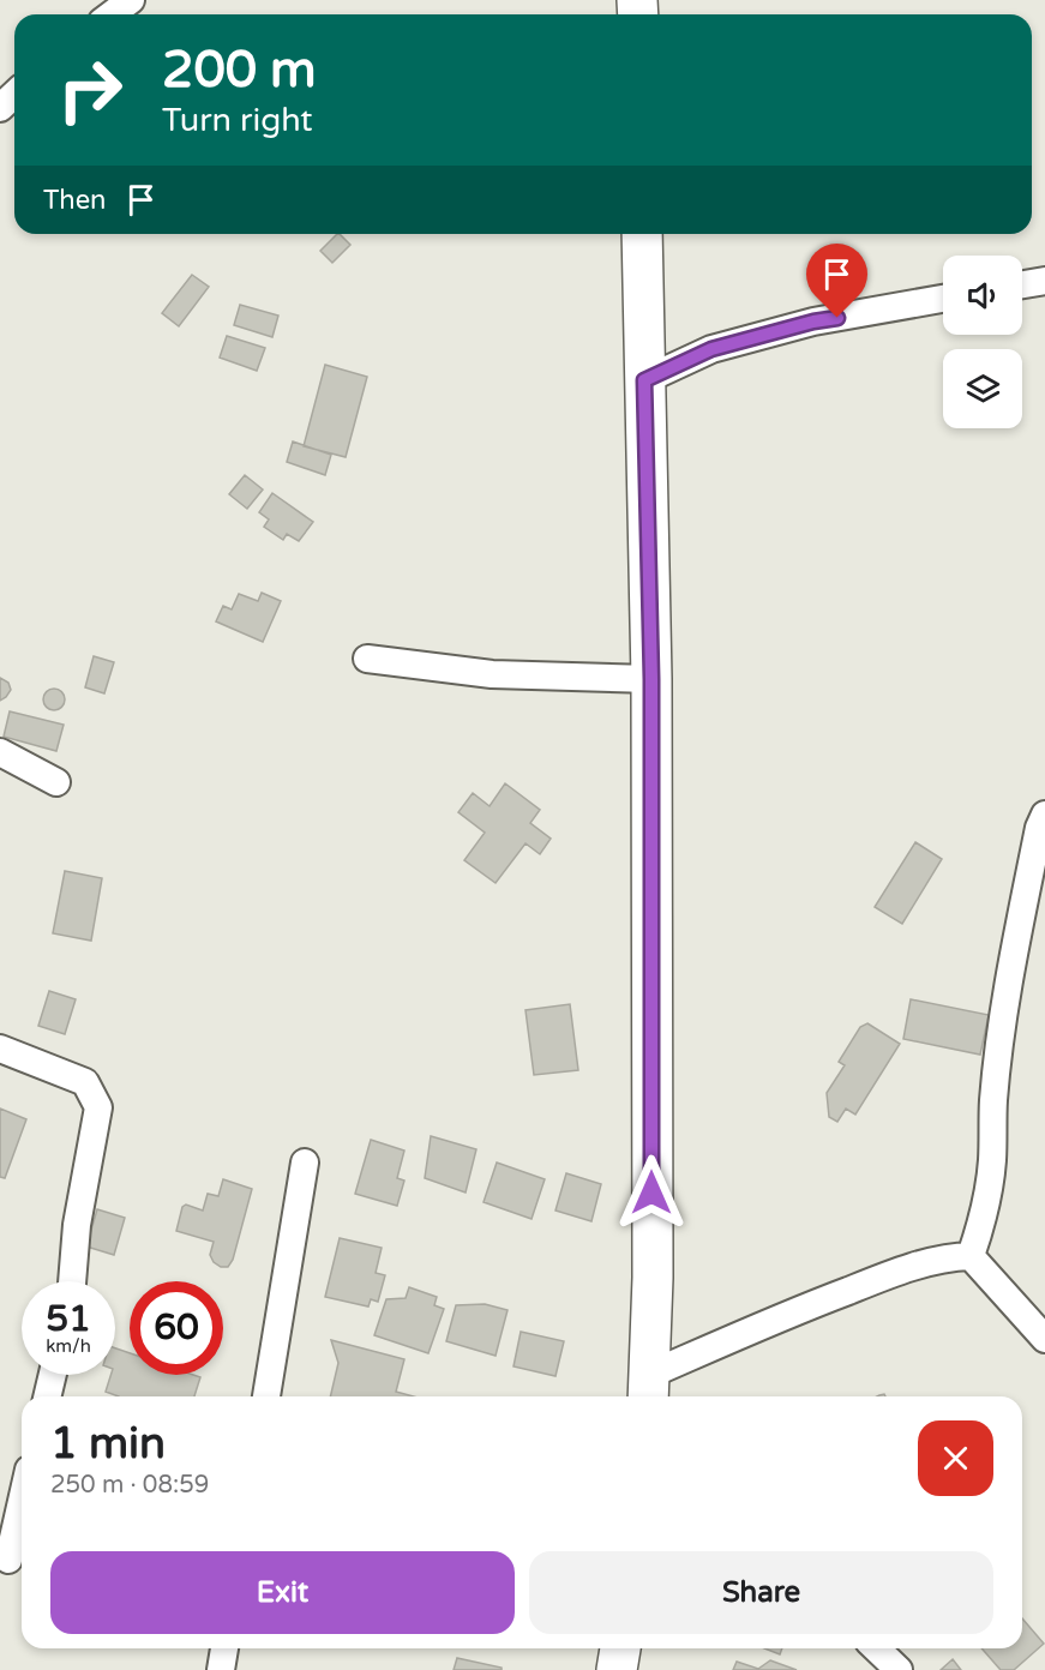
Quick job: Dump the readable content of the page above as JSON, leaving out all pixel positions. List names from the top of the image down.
{
  "page": {
    "turn": ["200 m", "Turn right"],
    "then": "Then",
    "speed": "51 km/h",
    "limit": "60",
    "heading": ["1 min", "250 m · 08:59"],
    "buttons": ["Exit", "Share"]
  }
}
